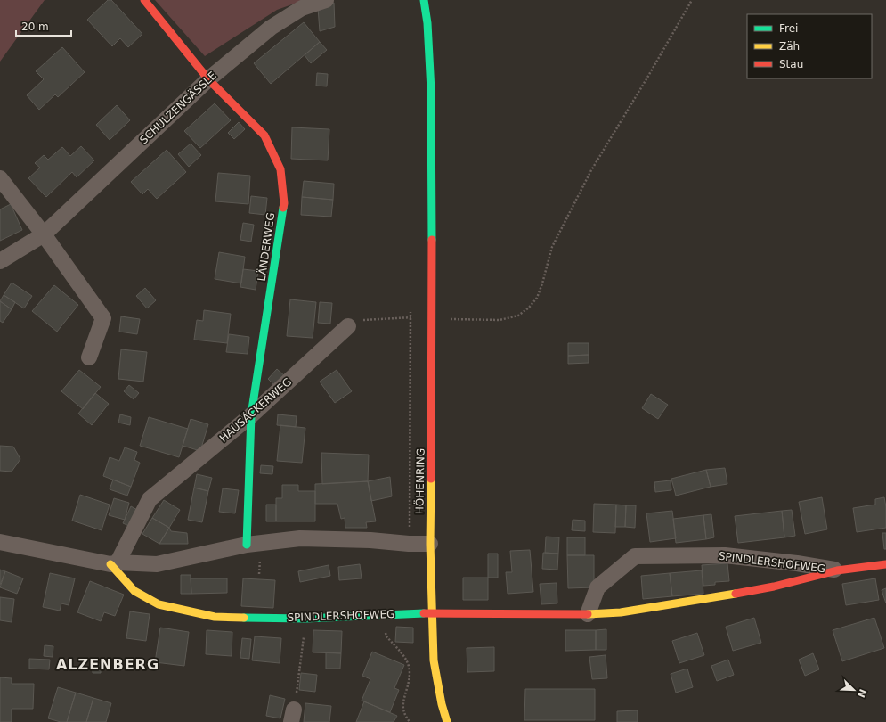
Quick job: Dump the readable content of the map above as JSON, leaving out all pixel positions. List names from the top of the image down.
{
  "streets": {
    "street": [
      "SCHULZENGÄSSLE",
      "LÄNDERWEG",
      "HAUSÄCKERWEG",
      "HÖHENRING",
      "SPINDLERSHOFWEG"
    ]
  },
  "crossings": [
    ["SCHULZENGÄSSLE", "LÄNDERWEG"],
    ["LÄNDERWEG", "HAUSÄCKERWEG"],
    ["HAUSÄCKERWEG", "SPINDLERSHOFWEG"],
    ["HÖHENRING", "SPINDLERSHOFWEG"]
  ],
  "districts": ["ALZENBERG"],
  "legend": ["Frei", "Zäh", "Stau"],
  "scale_bar": "20 m",
  "north": "bottom right"
}
